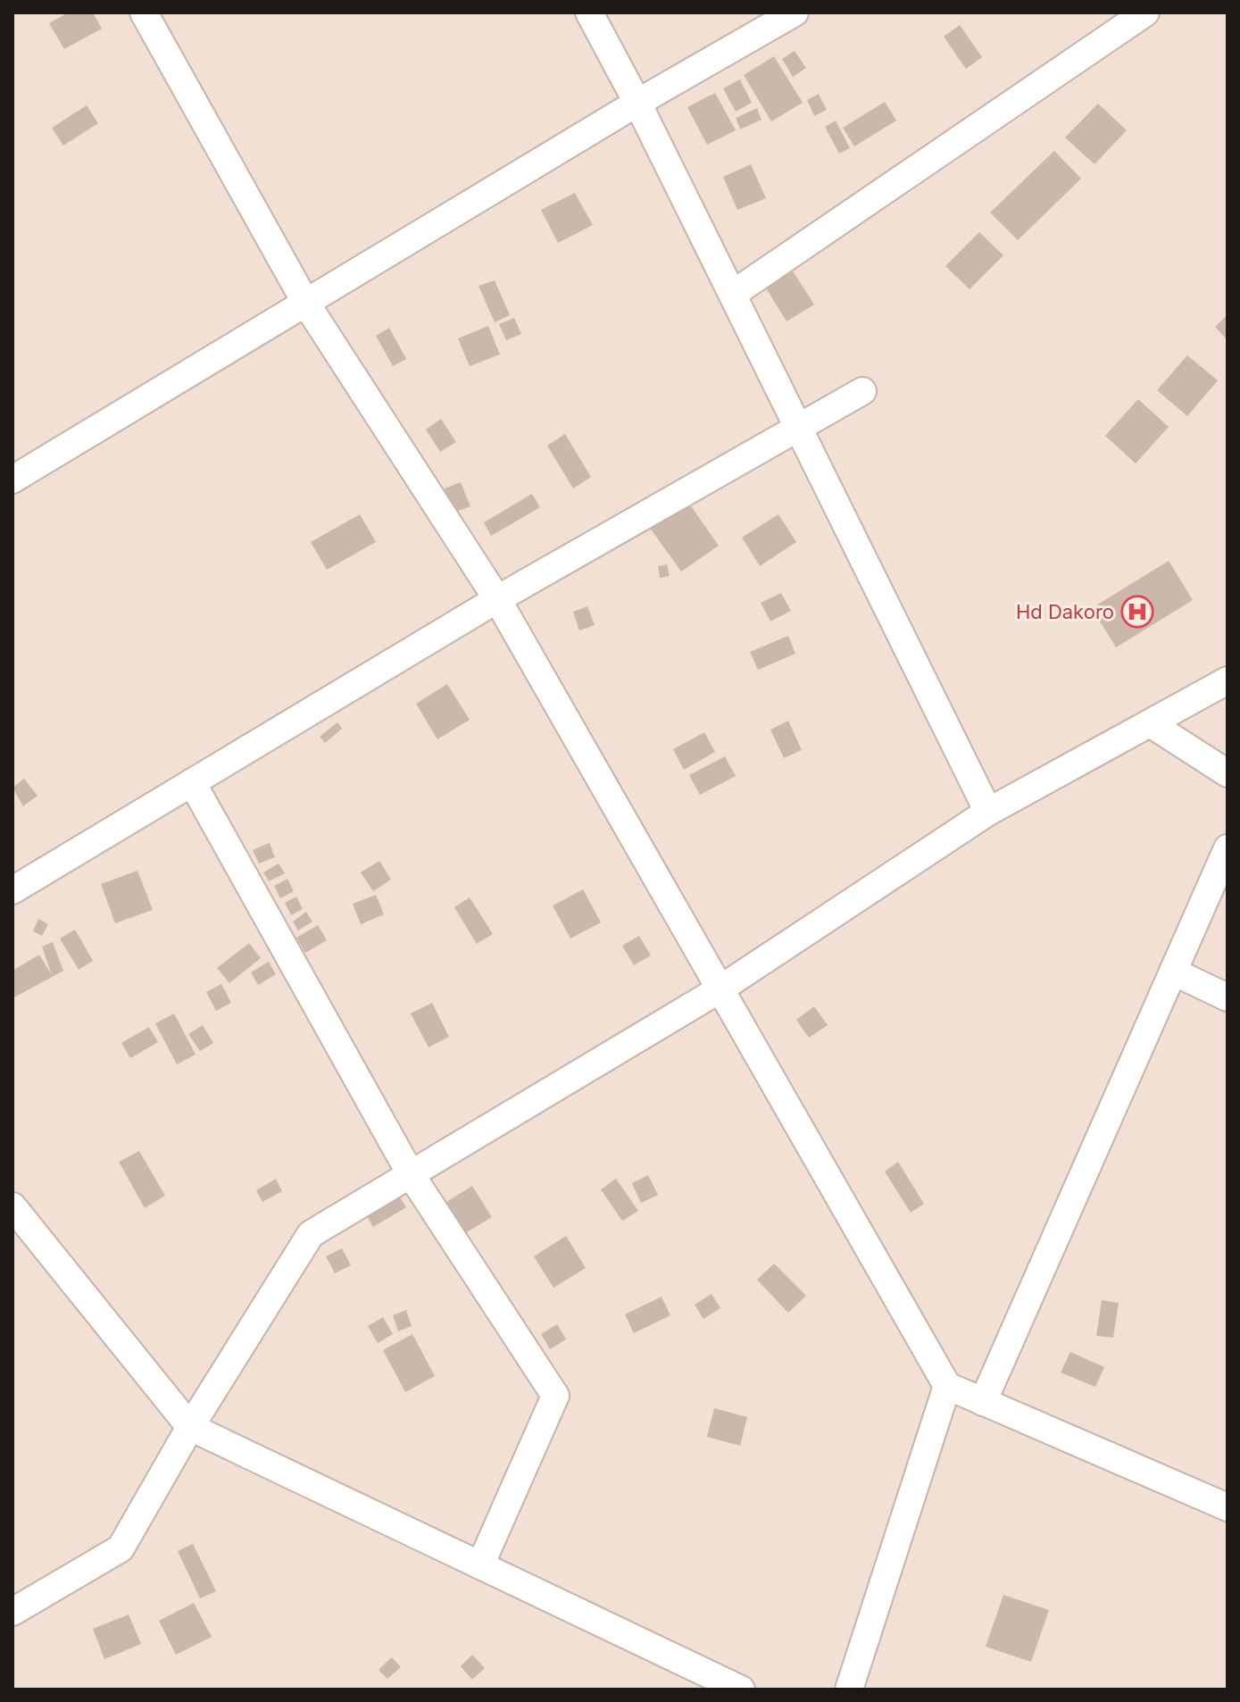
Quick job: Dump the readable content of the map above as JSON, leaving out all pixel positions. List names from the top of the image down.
{
  "places": {
    "hospital": ["Hd Dakoro"]
  }
}
